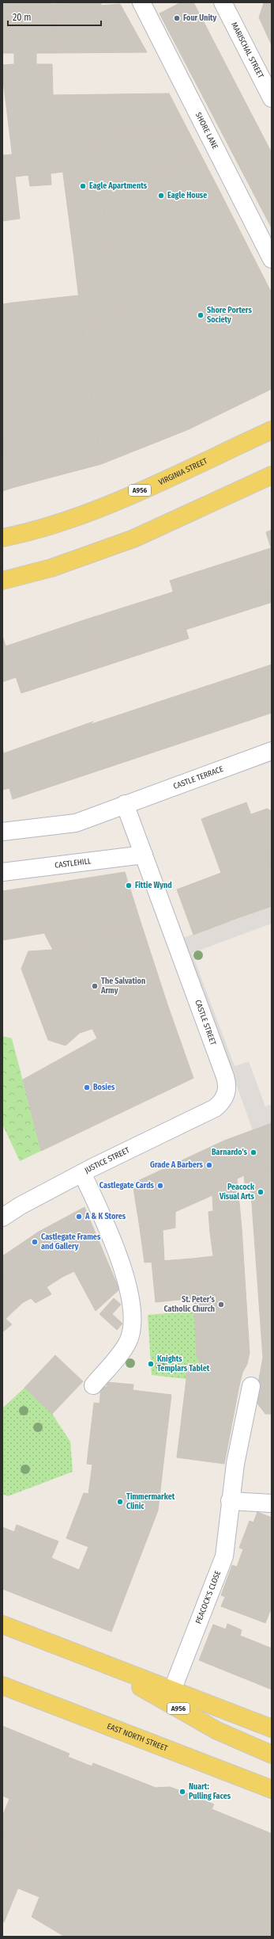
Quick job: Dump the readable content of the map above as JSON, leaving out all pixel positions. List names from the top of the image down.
{
  "streets": {
    "main road": ["VIRGINIA STREET", "A956", "EAST NORTH STREET"],
    "street": [
      "MARISCHAL STREET",
      "SHORE LANE",
      "CASTLE TERRACE",
      "CASTLEHILL",
      "CASTLE STREET",
      "JUSTICE STREET",
      "PEACOCK'S CLOSE"
    ]
  },
  "crossings": [
    ["A956", "PEACOCK'S CLOSE"],
    ["CASTLEHILL", "CASTLE STREET"],
    ["CASTLE STREET", "JUSTICE STREET"]
  ],
  "places": [
    "Four Unity",
    "Eagle Apartments",
    "Eagle House",
    "Shore Porters Society",
    "Fittie Wynd",
    "The Salvation Army",
    "Bosies",
    "Barnardo's",
    "Grade A Barbers",
    "Castlegate Cards",
    "Peacock Visual Arts",
    "A & K Stores",
    "Castlegate Frames and Gallery",
    "St. Peter's Catholic Church",
    "Knights Templars Tablet",
    "Timmermarket Clinic",
    "Nuart: Pulling Faces"
  ],
  "scale_bar": "20 m"
}
